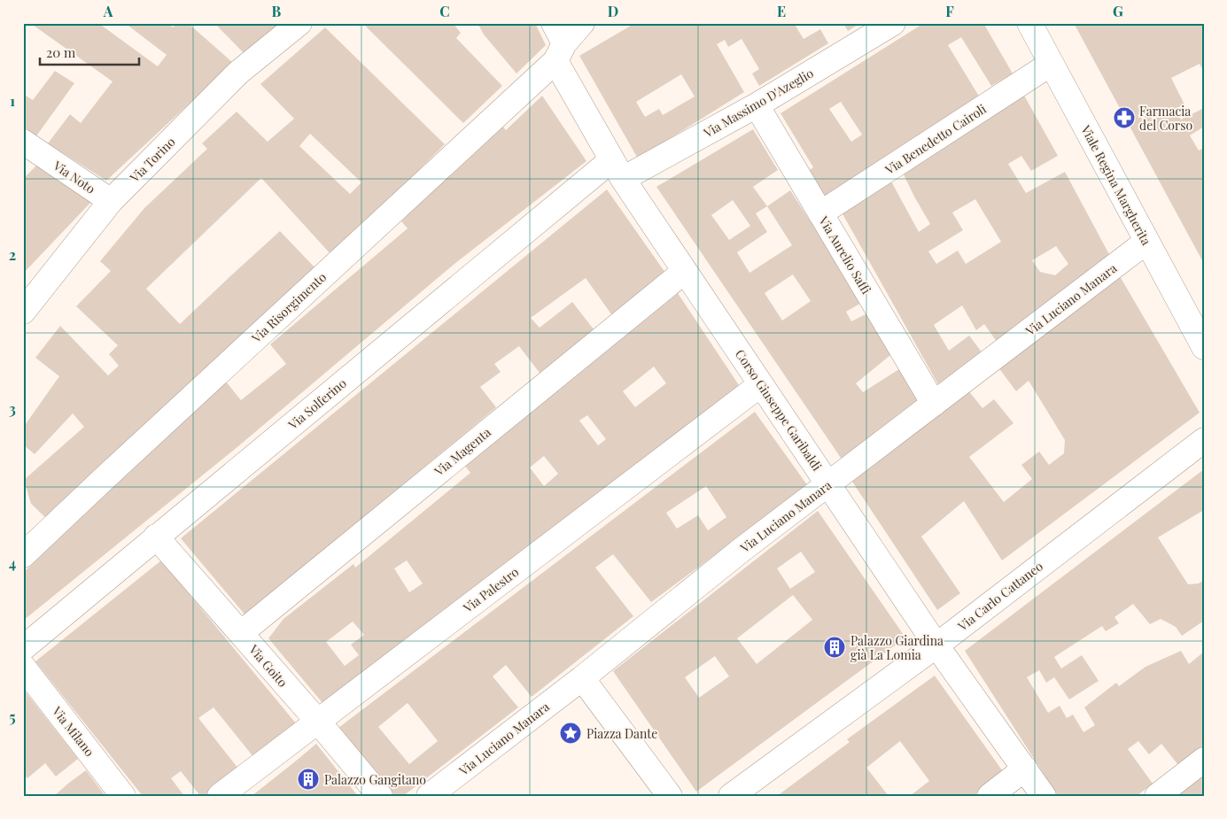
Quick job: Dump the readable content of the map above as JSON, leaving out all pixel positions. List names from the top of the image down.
{
  "streets": {
    "street": [
      "Via Massimo D'Azeglio",
      "Via Benedetto Cairoli",
      "Via Torino",
      "Via Noto",
      "Viale Regina Margherita",
      "Via Aurelio Saffi",
      "Via Luciano Manara",
      "Via Risorgimento",
      "Via Solferino",
      "Corso Giuseppe Garibaldi",
      "Via Magenta",
      "Via Palestro",
      "Via Carlo Cattaneo",
      "Via Goito",
      "Via Milano"
    ]
  },
  "crossings": [
    ["Via Massimo D'Azeglio", "Via Aurelio Saffi"],
    ["Via Massimo D'Azeglio", "Via Solferino"],
    ["Via Massimo D'Azeglio", "Corso Giuseppe Garibaldi"],
    ["Via Benedetto Cairoli", "Viale Regina Margherita"],
    ["Via Benedetto Cairoli", "Via Aurelio Saffi"],
    ["Via Torino", "Via Noto"],
    ["Viale Regina Margherita", "Via Luciano Manara"],
    ["Via Aurelio Saffi", "Via Luciano Manara"],
    ["Via Luciano Manara", "Corso Giuseppe Garibaldi"],
    ["Via Risorgimento", "Corso Giuseppe Garibaldi"],
    ["Via Solferino", "Corso Giuseppe Garibaldi"],
    ["Via Solferino", "Via Goito"],
    ["Corso Giuseppe Garibaldi", "Via Magenta"],
    ["Corso Giuseppe Garibaldi", "Via Palestro"],
    ["Corso Giuseppe Garibaldi", "Via Carlo Cattaneo"],
    ["Via Magenta", "Via Goito"],
    ["Via Palestro", "Via Goito"]
  ],
  "places": {
    "pharmacy": ["Farmacia del Corso"],
    "building": ["Palazzo Giardina già La Lomia", "Palazzo Gangitano"],
    "place": ["Piazza Dante"]
  },
  "scale_bar": "20 m",
  "grid": {
    "columns": [
      "A",
      "B",
      "C",
      "D",
      "E",
      "F",
      "G"
    ],
    "rows": [
      "1",
      "2",
      "3",
      "4",
      "5"
    ]
  }
}
